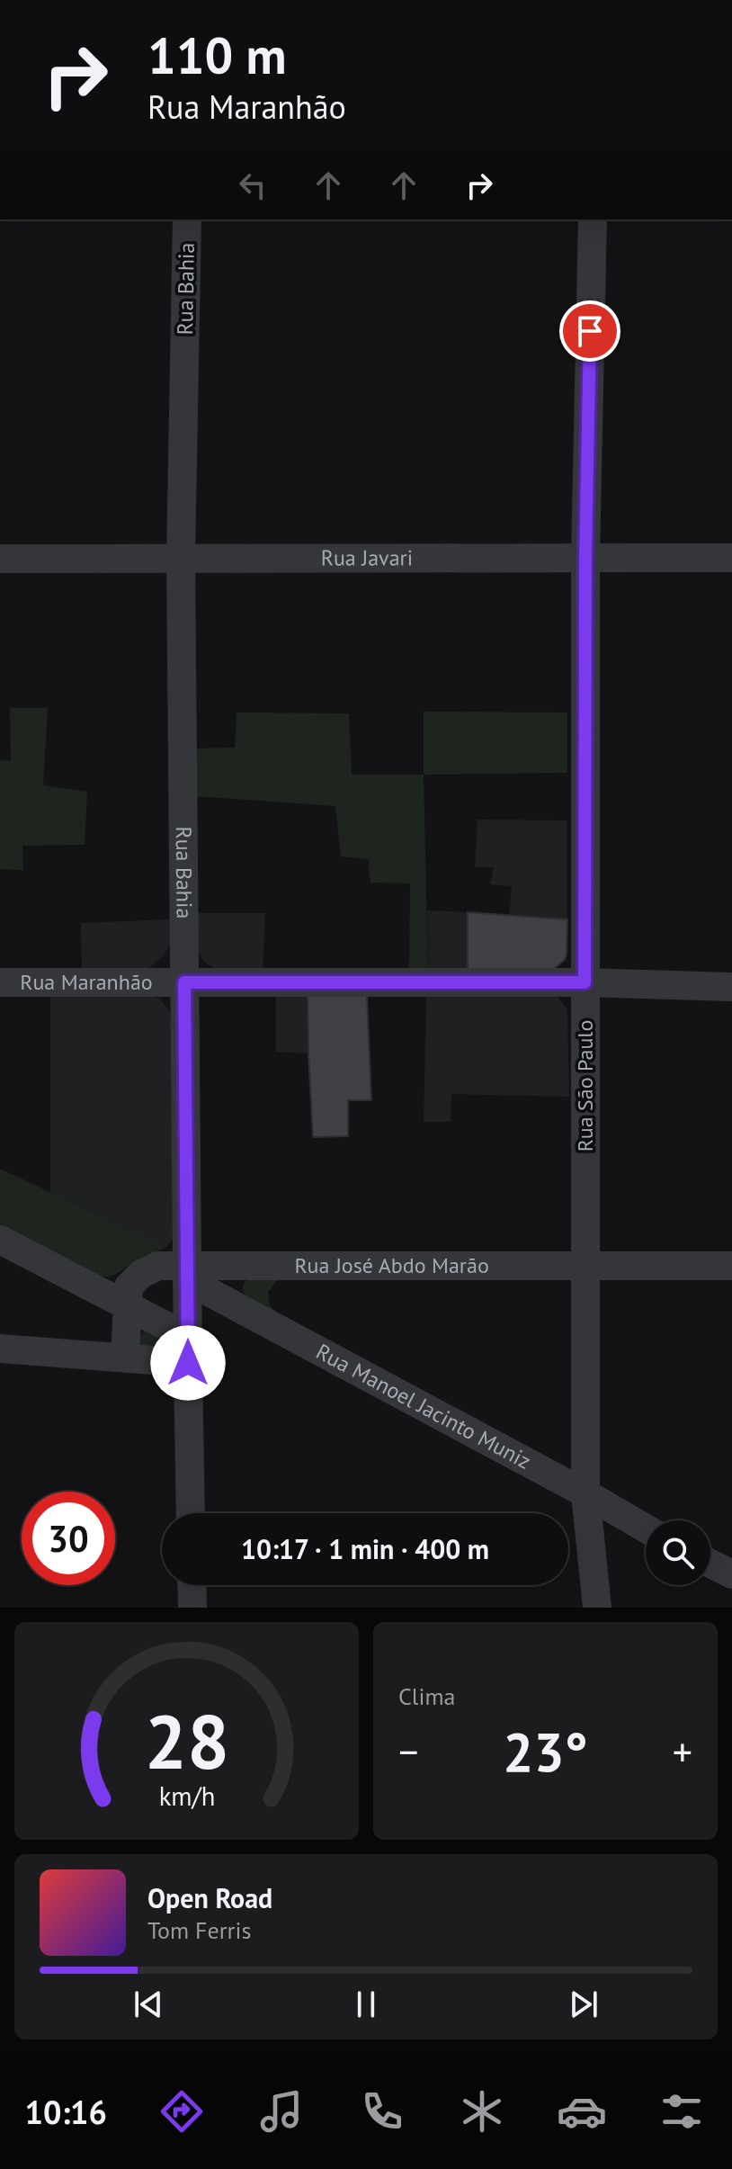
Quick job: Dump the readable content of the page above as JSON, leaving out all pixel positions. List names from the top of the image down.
{
  "streets": {
    "street": [
      "Rua Bahia",
      "Rua Javari",
      "Rua Maranhão",
      "Rua São Paulo",
      "Rua José Abdo Marão",
      "Rua Manoel Jacinto Muniz"
    ]
  },
  "crossings": [
    ["Rua Bahia", "Rua Javari"],
    ["Rua Bahia", "Rua Maranhão"],
    ["Rua Bahia", "Rua José Abdo Marão"],
    ["Rua Bahia", "Rua Manoel Jacinto Muniz"],
    ["Rua Javari", "Rua São Paulo"],
    ["Rua Maranhão", "Rua São Paulo"],
    ["Rua São Paulo", "Rua José Abdo Marão"],
    ["Rua São Paulo", "Rua Manoel Jacinto Muniz"],
    ["Rua José Abdo Marão", "Rua Manoel Jacinto Muniz"]
  ],
  "page": {
    "turn": ["110 m", "Rua Maranhão"],
    "limit": "30",
    "trip": "10:17 · 1 min · 400 m",
    "tile": "Clima",
    "heat": ["−", "23°", "+"],
    "song": ["Open Road", "Tom Ferris"],
    "tabs": "10:16",
    "gauge": ["28", "km/h"]
  }
}
